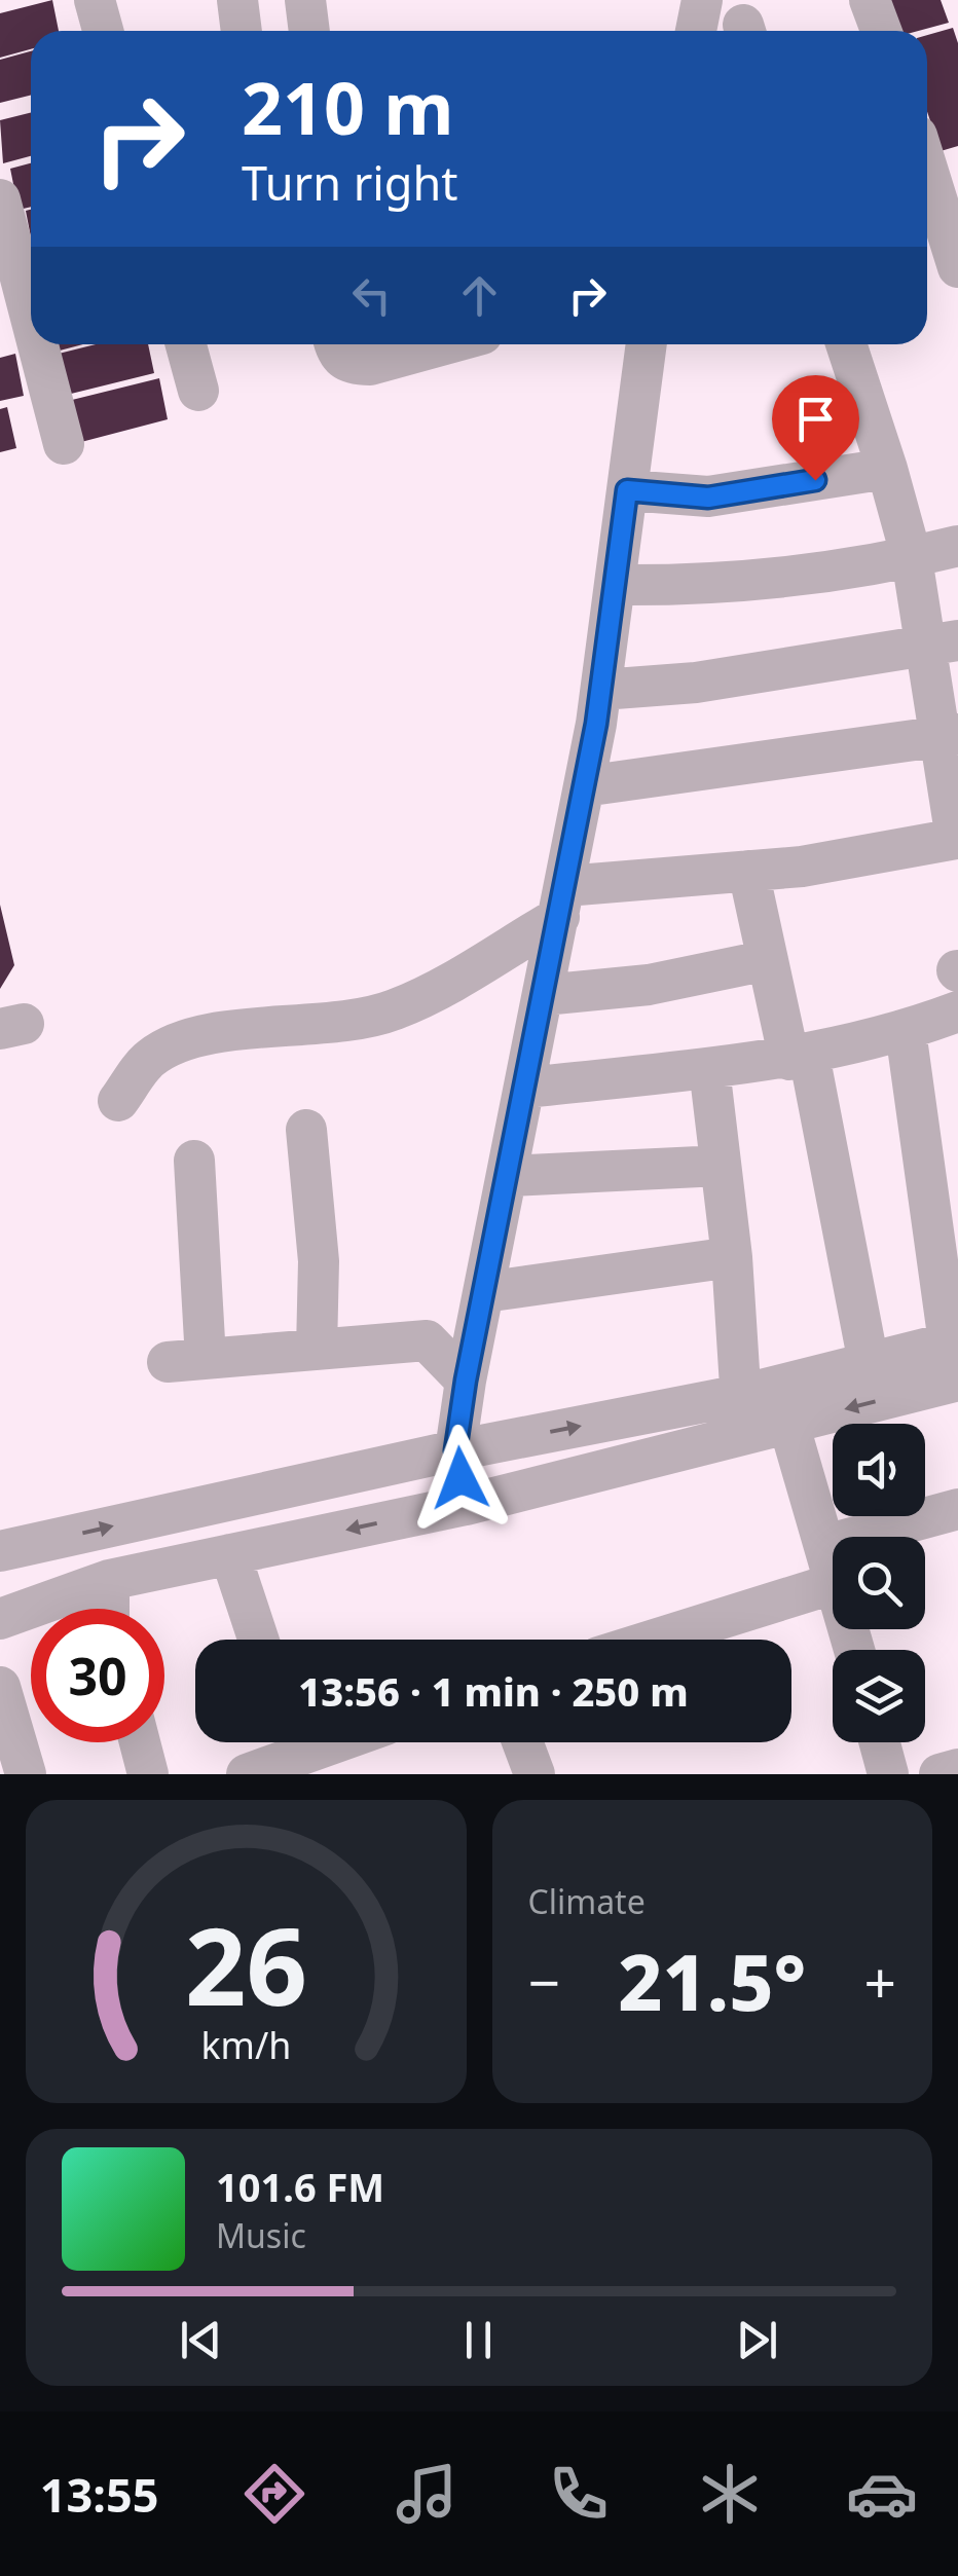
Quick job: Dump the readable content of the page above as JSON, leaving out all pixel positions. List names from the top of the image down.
{
  "page": {
    "turn": ["210 m", "Turn right"],
    "limit": "30",
    "trip": "13:56 · 1 min · 250 m",
    "tile": "Climate",
    "heat": ["−", "21.5°", "+"],
    "song": ["101.6 FM", "Music"],
    "tabs": "13:55",
    "gauge": ["26", "km/h"]
  }
}
